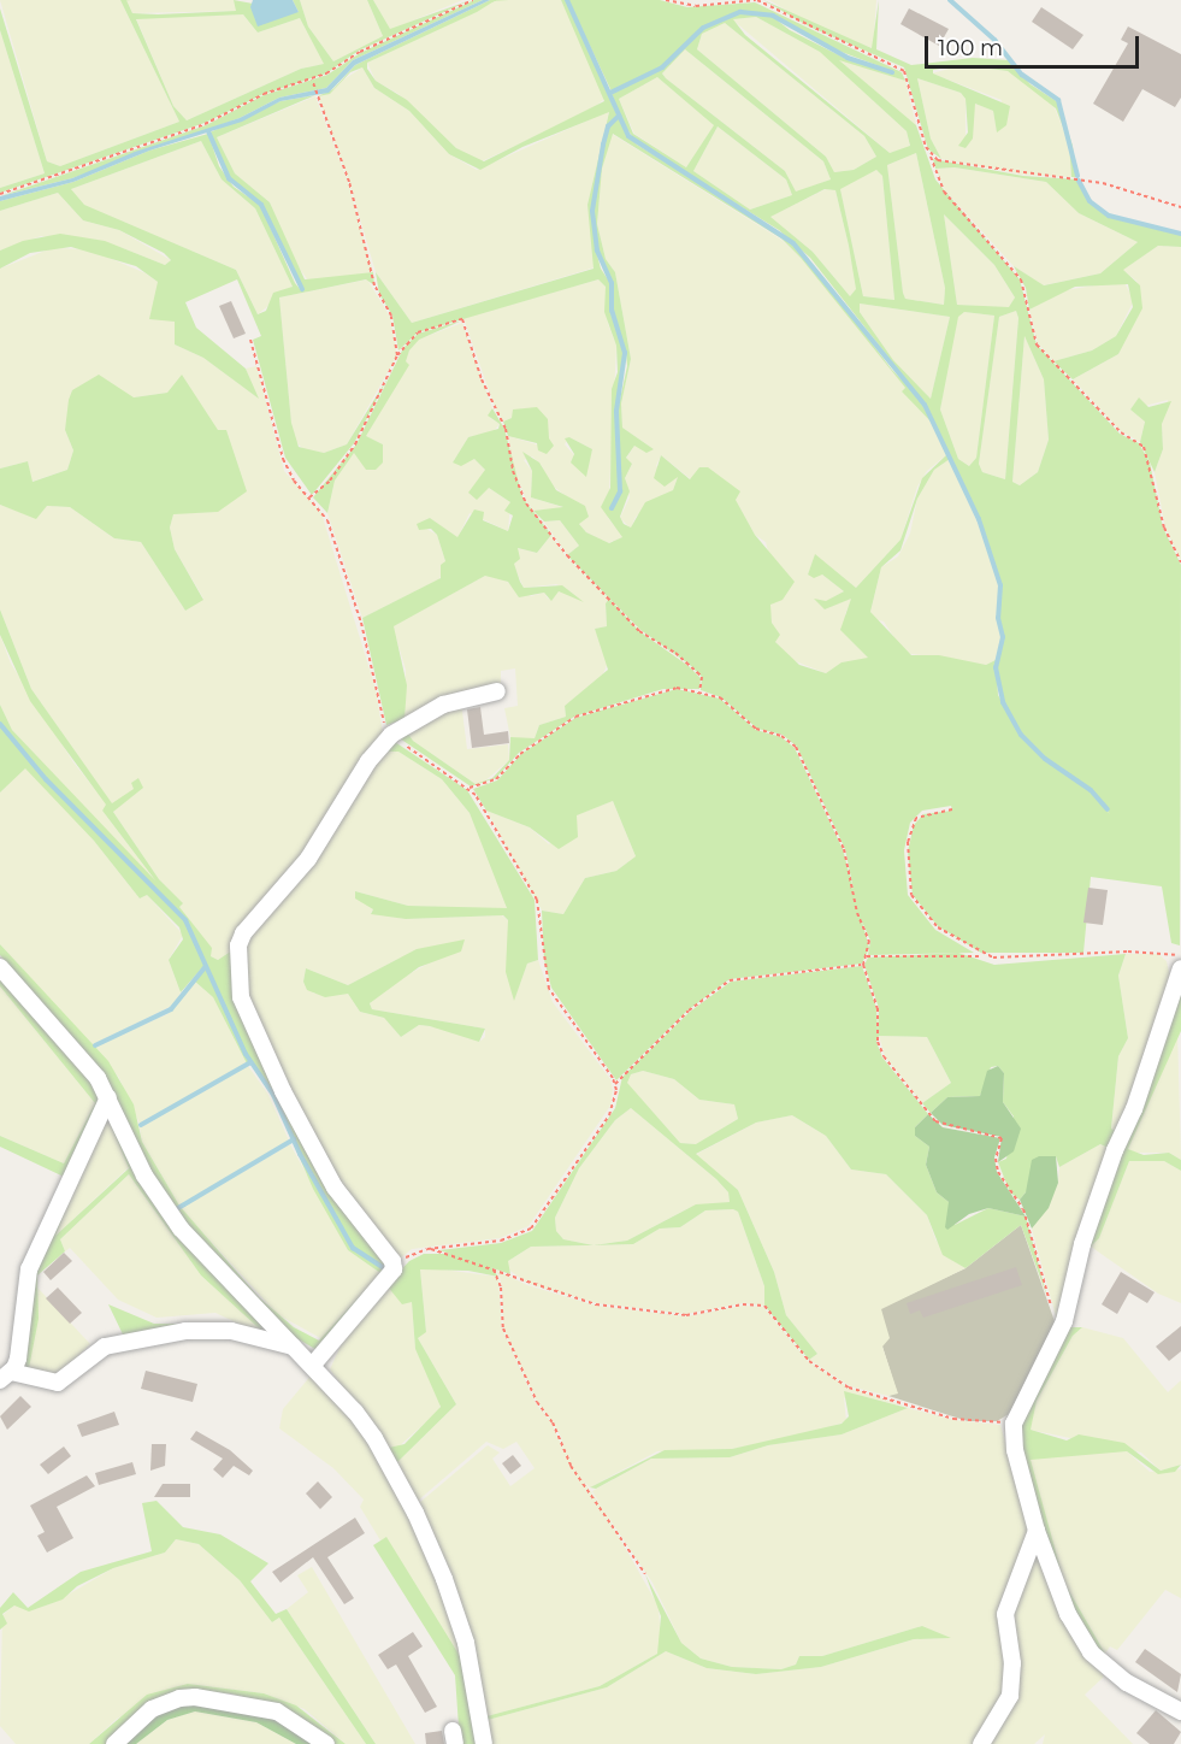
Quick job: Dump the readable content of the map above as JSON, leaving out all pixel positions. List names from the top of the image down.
{
  "scale_bar": "100 m"
}
